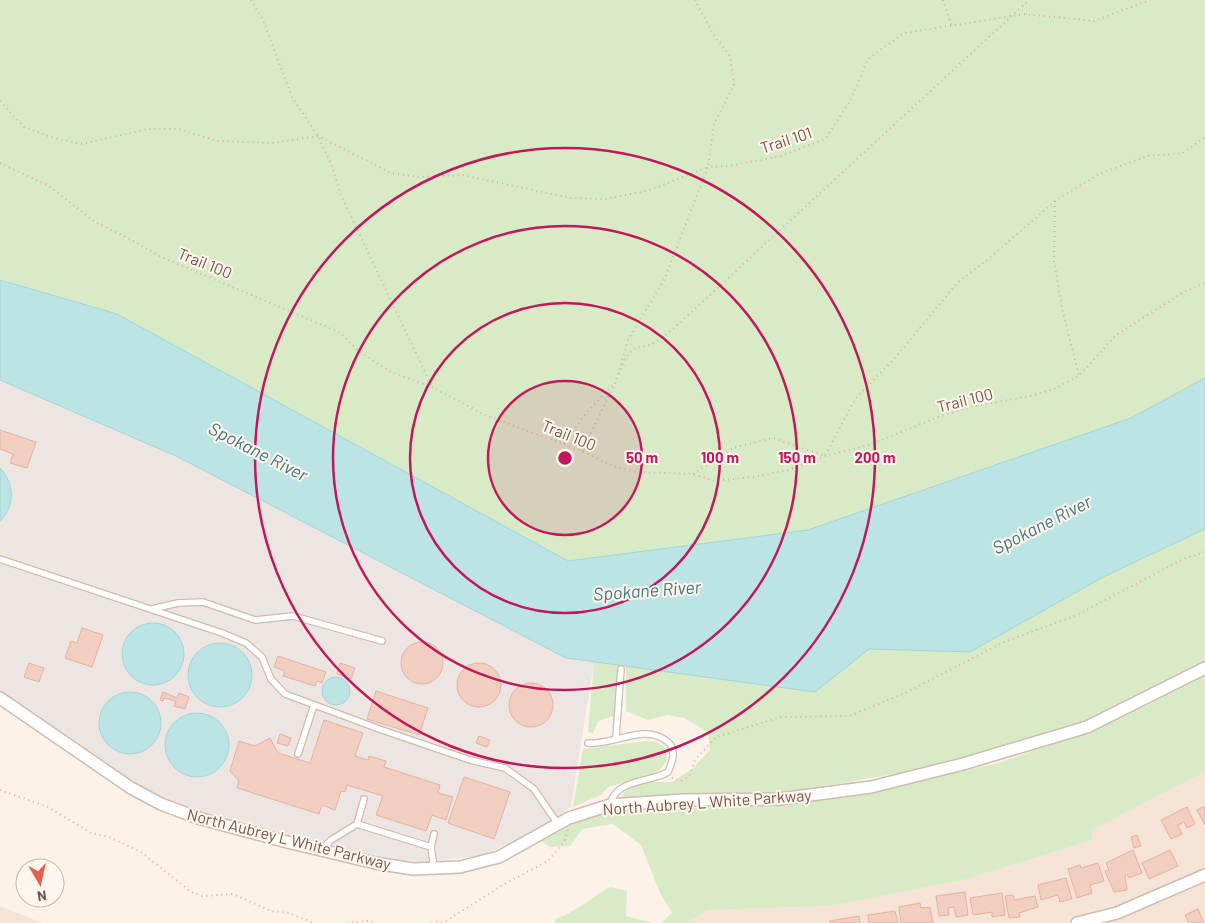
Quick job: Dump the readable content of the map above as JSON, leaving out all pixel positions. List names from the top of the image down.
{
  "streets": {
    "street": ["North Aubrey L White Parkway"],
    "path": ["Trail 101", "Trail 100"]
  },
  "water": ["Spokane River"],
  "north": "bottom",
  "rings": [
    "50 m",
    "100 m",
    "150 m",
    "200 m"
  ]
}
